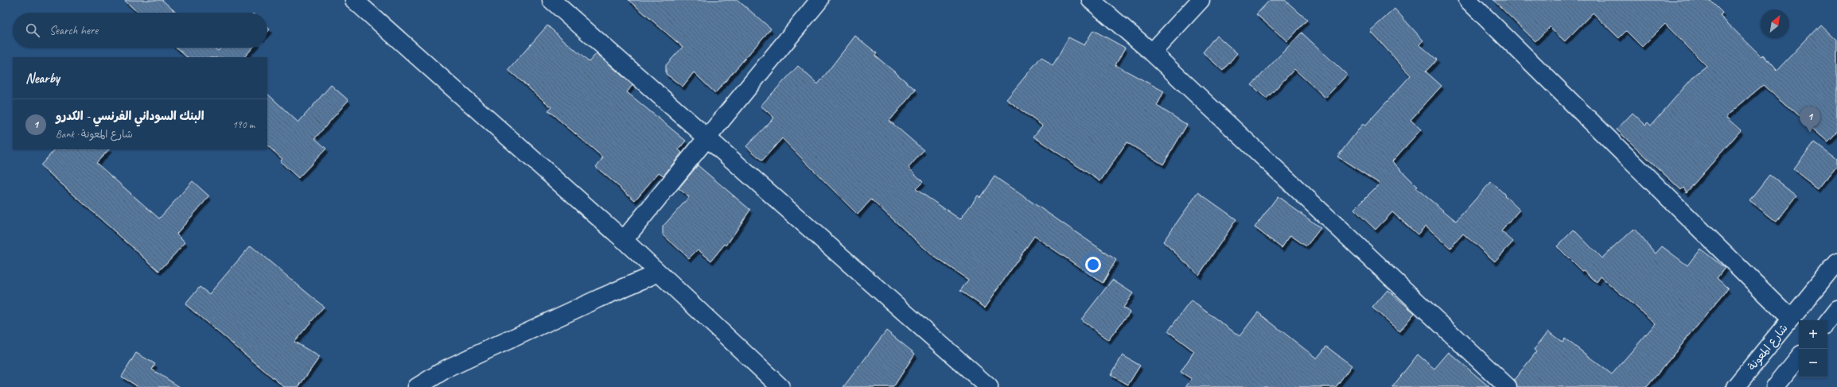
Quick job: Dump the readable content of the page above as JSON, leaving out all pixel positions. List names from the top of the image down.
{
  "streets": {
    "main road": ["شارع المعونة"]
  },
  "north": "top right",
  "page": {
    "search": "Search here",
    "heading": "Nearby",
    "list": [
      {
        "mark": "1",
        "name": "البنك السوداني الفرنسي - الكدرو",
        "note": "Bank · شارع المعونة",
        "value": "190 m"
      }
    ],
    "pins": "1",
    "map_buttons": ["+", "−"]
  }
}
